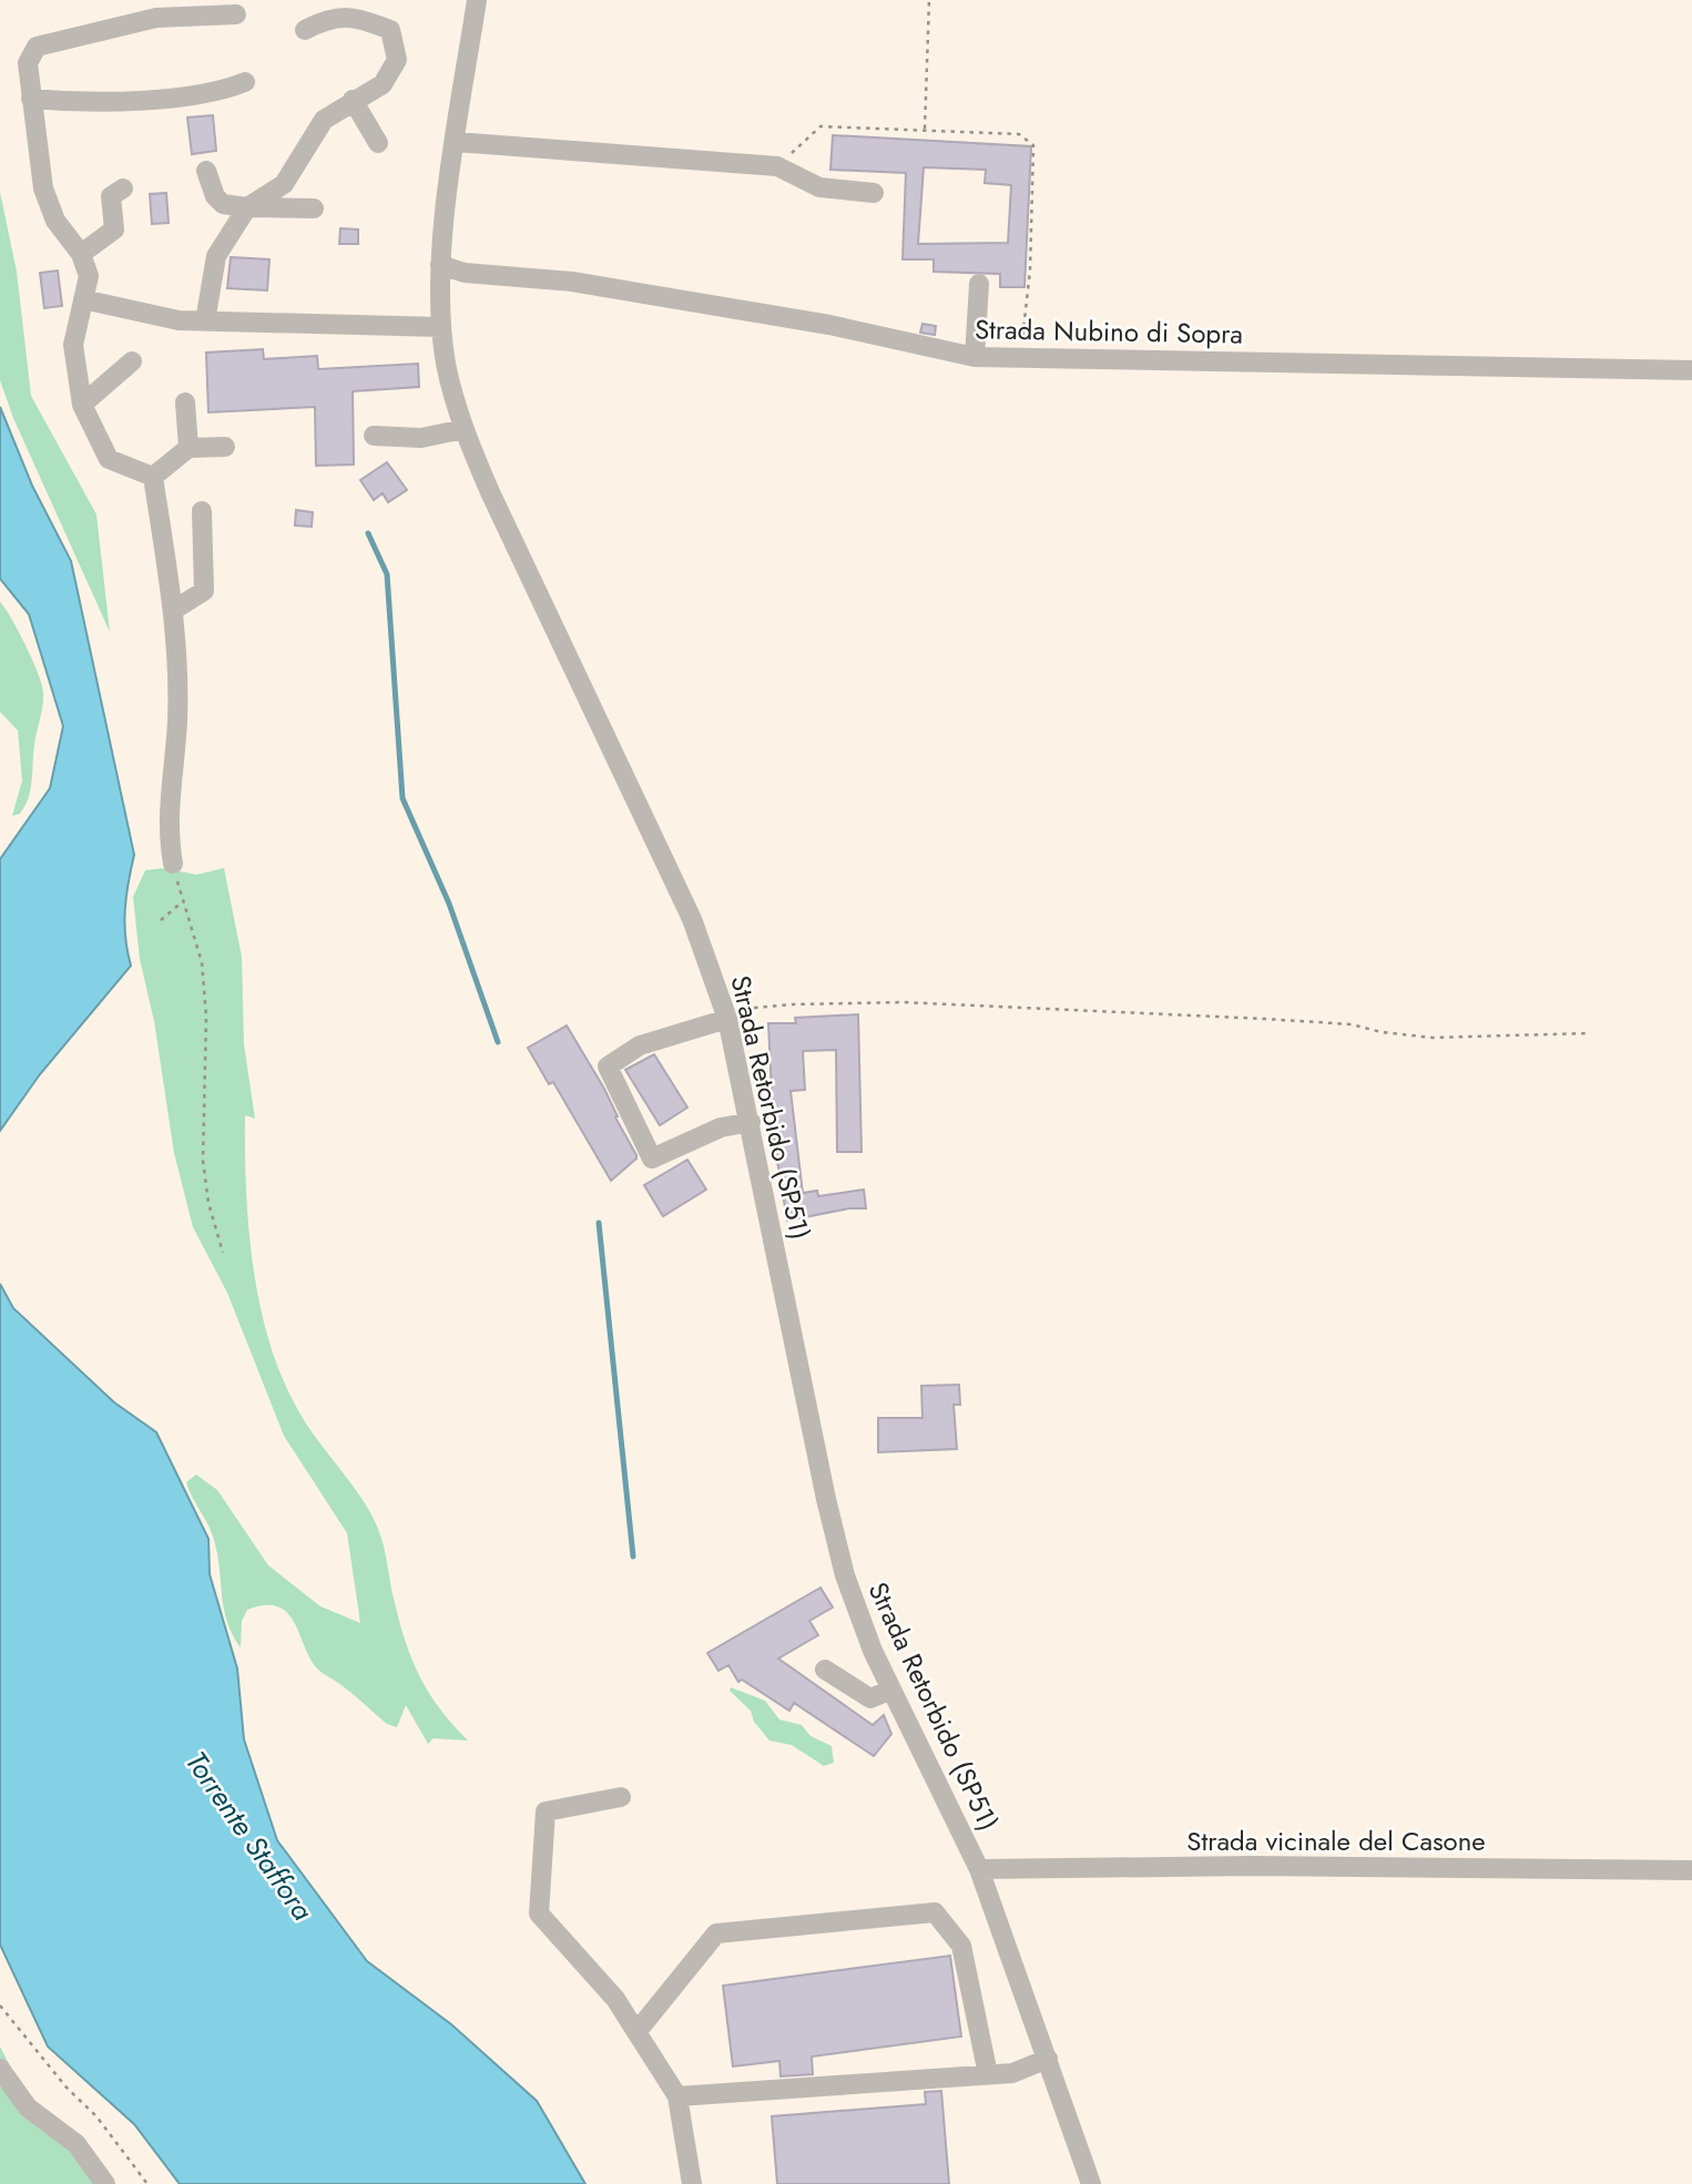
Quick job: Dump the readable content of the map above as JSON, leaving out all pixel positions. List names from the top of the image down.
{
  "streets": {
    "street": ["Strada Nubino di Sopra", "Strada Retorbido (SP51)", "Strada vicinale del Casone"]
  },
  "crossings": [
    ["Strada Nubino di Sopra", "Strada Retorbido (SP51)"],
    ["Strada Retorbido (SP51)", "Strada vicinale del Casone"]
  ],
  "water": ["Torrente Staffora"]
}
